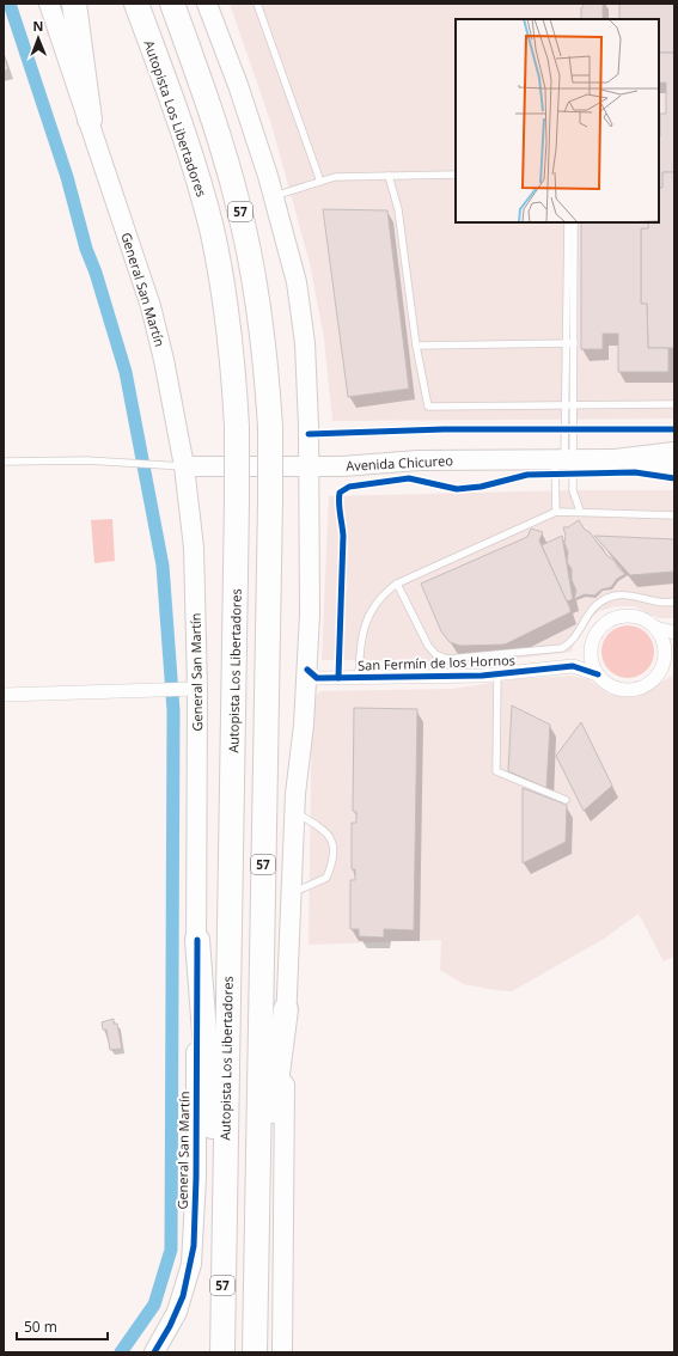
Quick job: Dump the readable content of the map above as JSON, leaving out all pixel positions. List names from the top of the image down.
{
  "streets": {
    "highway": ["Autopista Los Libertadores", "57"],
    "main road": ["General San Martín", "Avenida Chicureo"],
    "street": ["San Fermín de los Hornos"]
  },
  "crossings": [
    ["General San Martín", "Avenida Chicureo"]
  ],
  "scale_bar": "50 m",
  "north": "top"
}
